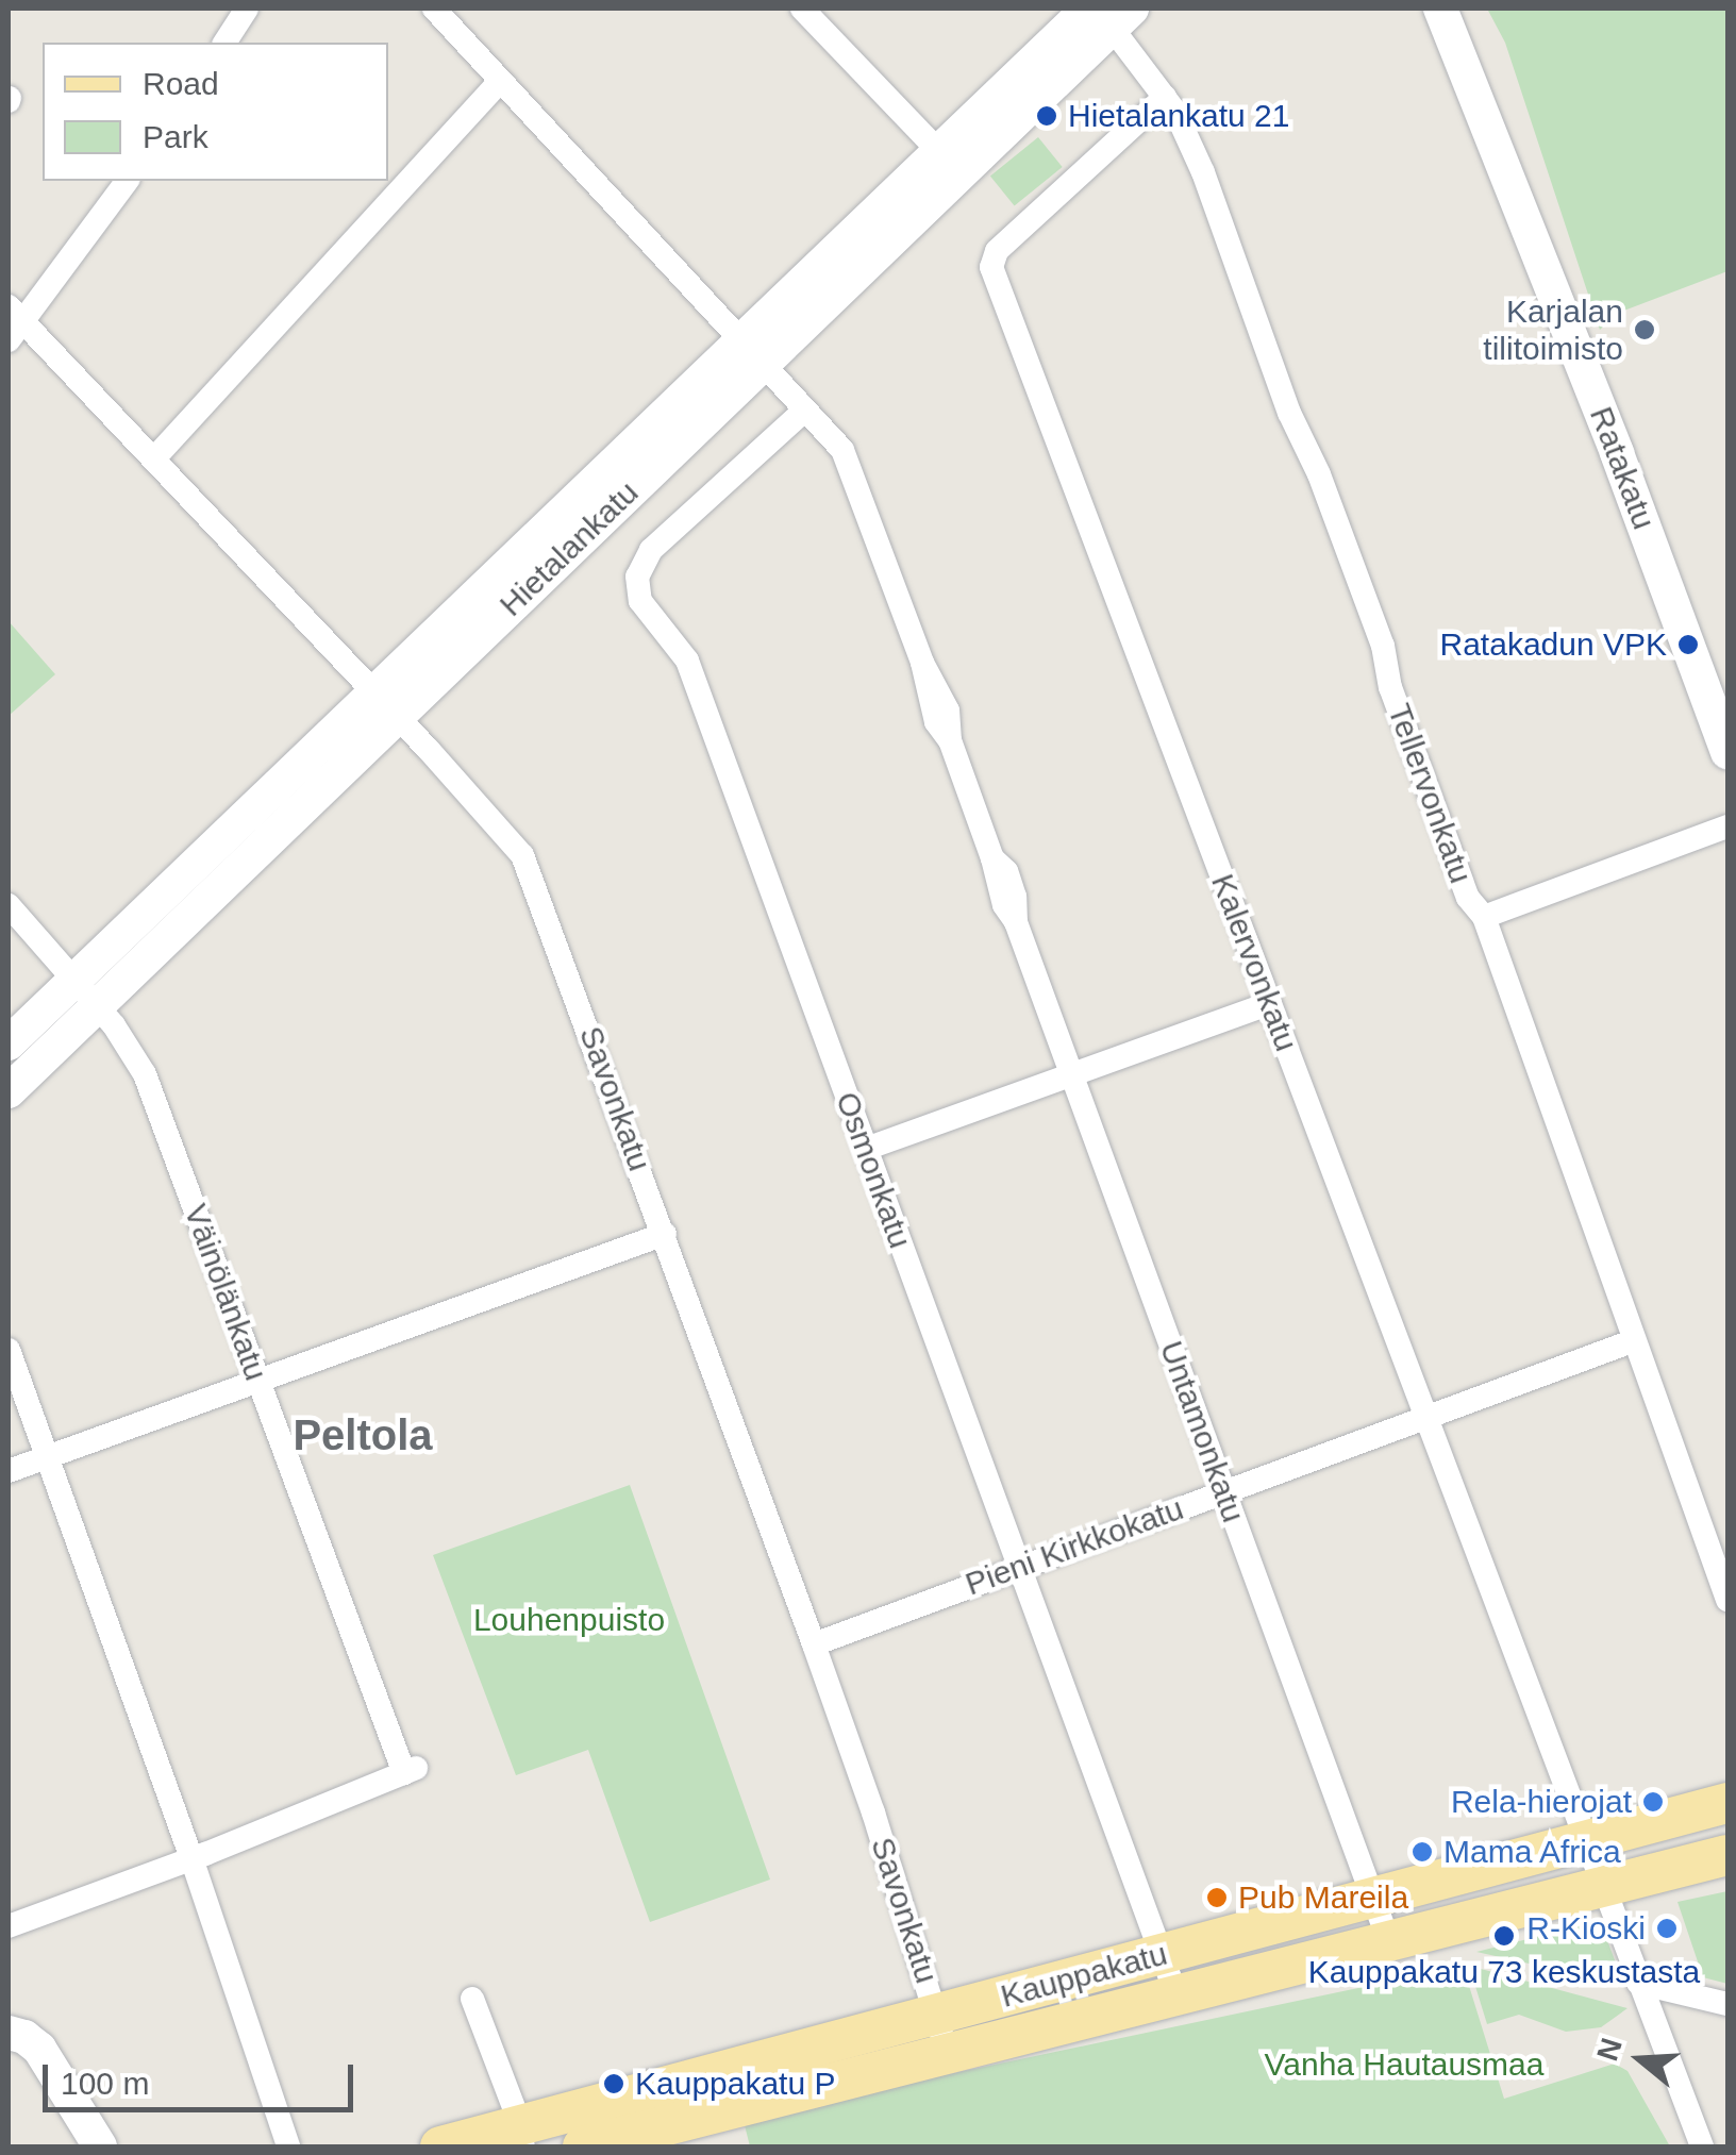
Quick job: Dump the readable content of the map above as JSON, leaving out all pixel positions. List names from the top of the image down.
{
  "streets": {
    "main road": ["Ratakatu", "Hietalankatu", "Kauppakatu"],
    "street": [
      "Tellervonkatu",
      "Kalervonkatu",
      "Savonkatu",
      "Osmonkatu",
      "Väinölänkatu",
      "Untamonkatu",
      "Pieni Kirkkokatu"
    ]
  },
  "crossings": [
    ["Hietalankatu", "Tellervonkatu"],
    ["Hietalankatu", "Savonkatu"],
    ["Hietalankatu", "Väinölänkatu"],
    ["Hietalankatu", "Untamonkatu"],
    ["Tellervonkatu", "Kalervonkatu"],
    ["Tellervonkatu", "Pieni Kirkkokatu"],
    ["Kalervonkatu", "Pieni Kirkkokatu"],
    ["Kalervonkatu", "Kauppakatu"],
    ["Savonkatu", "Pieni Kirkkokatu"],
    ["Savonkatu", "Kauppakatu"],
    ["Osmonkatu", "Untamonkatu"],
    ["Osmonkatu", "Pieni Kirkkokatu"],
    ["Osmonkatu", "Kauppakatu"],
    ["Untamonkatu", "Pieni Kirkkokatu"],
    ["Untamonkatu", "Kauppakatu"]
  ],
  "districts": ["Peltola"],
  "parks": ["Louhenpuisto", "Vanha Hautausmaa"],
  "places": [
    "Hietalankatu 21",
    "Karjalan tilitoimisto",
    "Ratakadun VPK",
    "Rela-hierojat",
    "Mama Africa",
    "Pub Mareila",
    "R-Kioski",
    "Kauppakatu 73 keskustasta",
    "Kauppakatu P"
  ],
  "legend": ["Road", "Park"],
  "scale_bar": "100 m",
  "north": "left"
}
